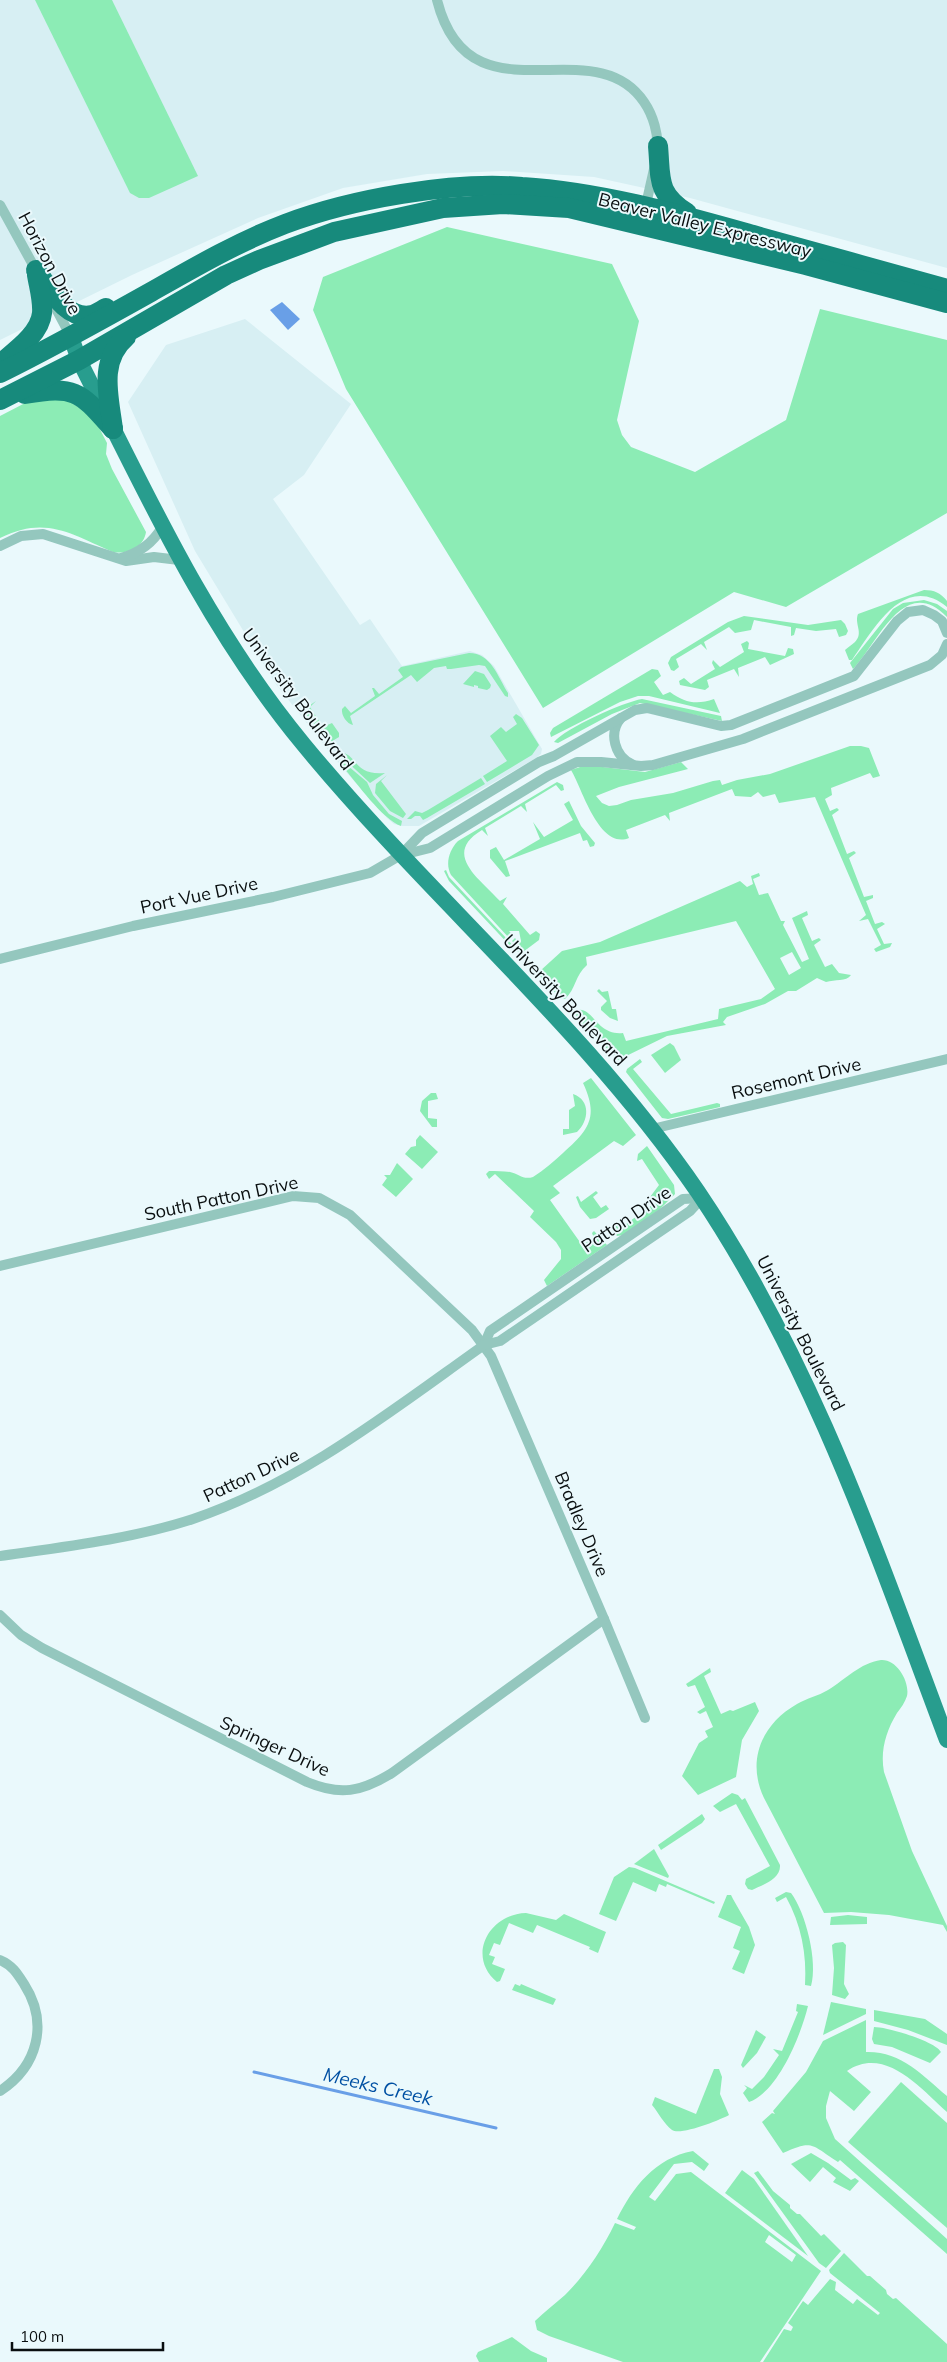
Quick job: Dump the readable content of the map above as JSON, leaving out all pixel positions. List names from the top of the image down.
{
  "streets": {
    "highway": ["Beaver Valley Expressway"],
    "main road": ["University Boulevard"],
    "street": [
      "Horizon Drive",
      "Port Vue Drive",
      "Rosemont Drive",
      "South Patton Drive",
      "Patton Drive",
      "Bradley Drive",
      "Springer Drive"
    ]
  },
  "crossings": [
    ["Beaver Valley Expressway", "Horizon Drive"],
    ["Beaver Valley Expressway", "University Boulevard"],
    ["Horizon Drive", "University Boulevard"],
    ["University Boulevard", "Port Vue Drive"],
    ["University Boulevard", "Rosemont Drive"],
    ["University Boulevard", "Patton Drive"],
    ["South Patton Drive", "Patton Drive"],
    ["South Patton Drive", "Bradley Drive"],
    ["Patton Drive", "Bradley Drive"],
    ["Bradley Drive", "Springer Drive"]
  ],
  "water": ["Meeks Creek"],
  "scale_bar": "100 m"
}
